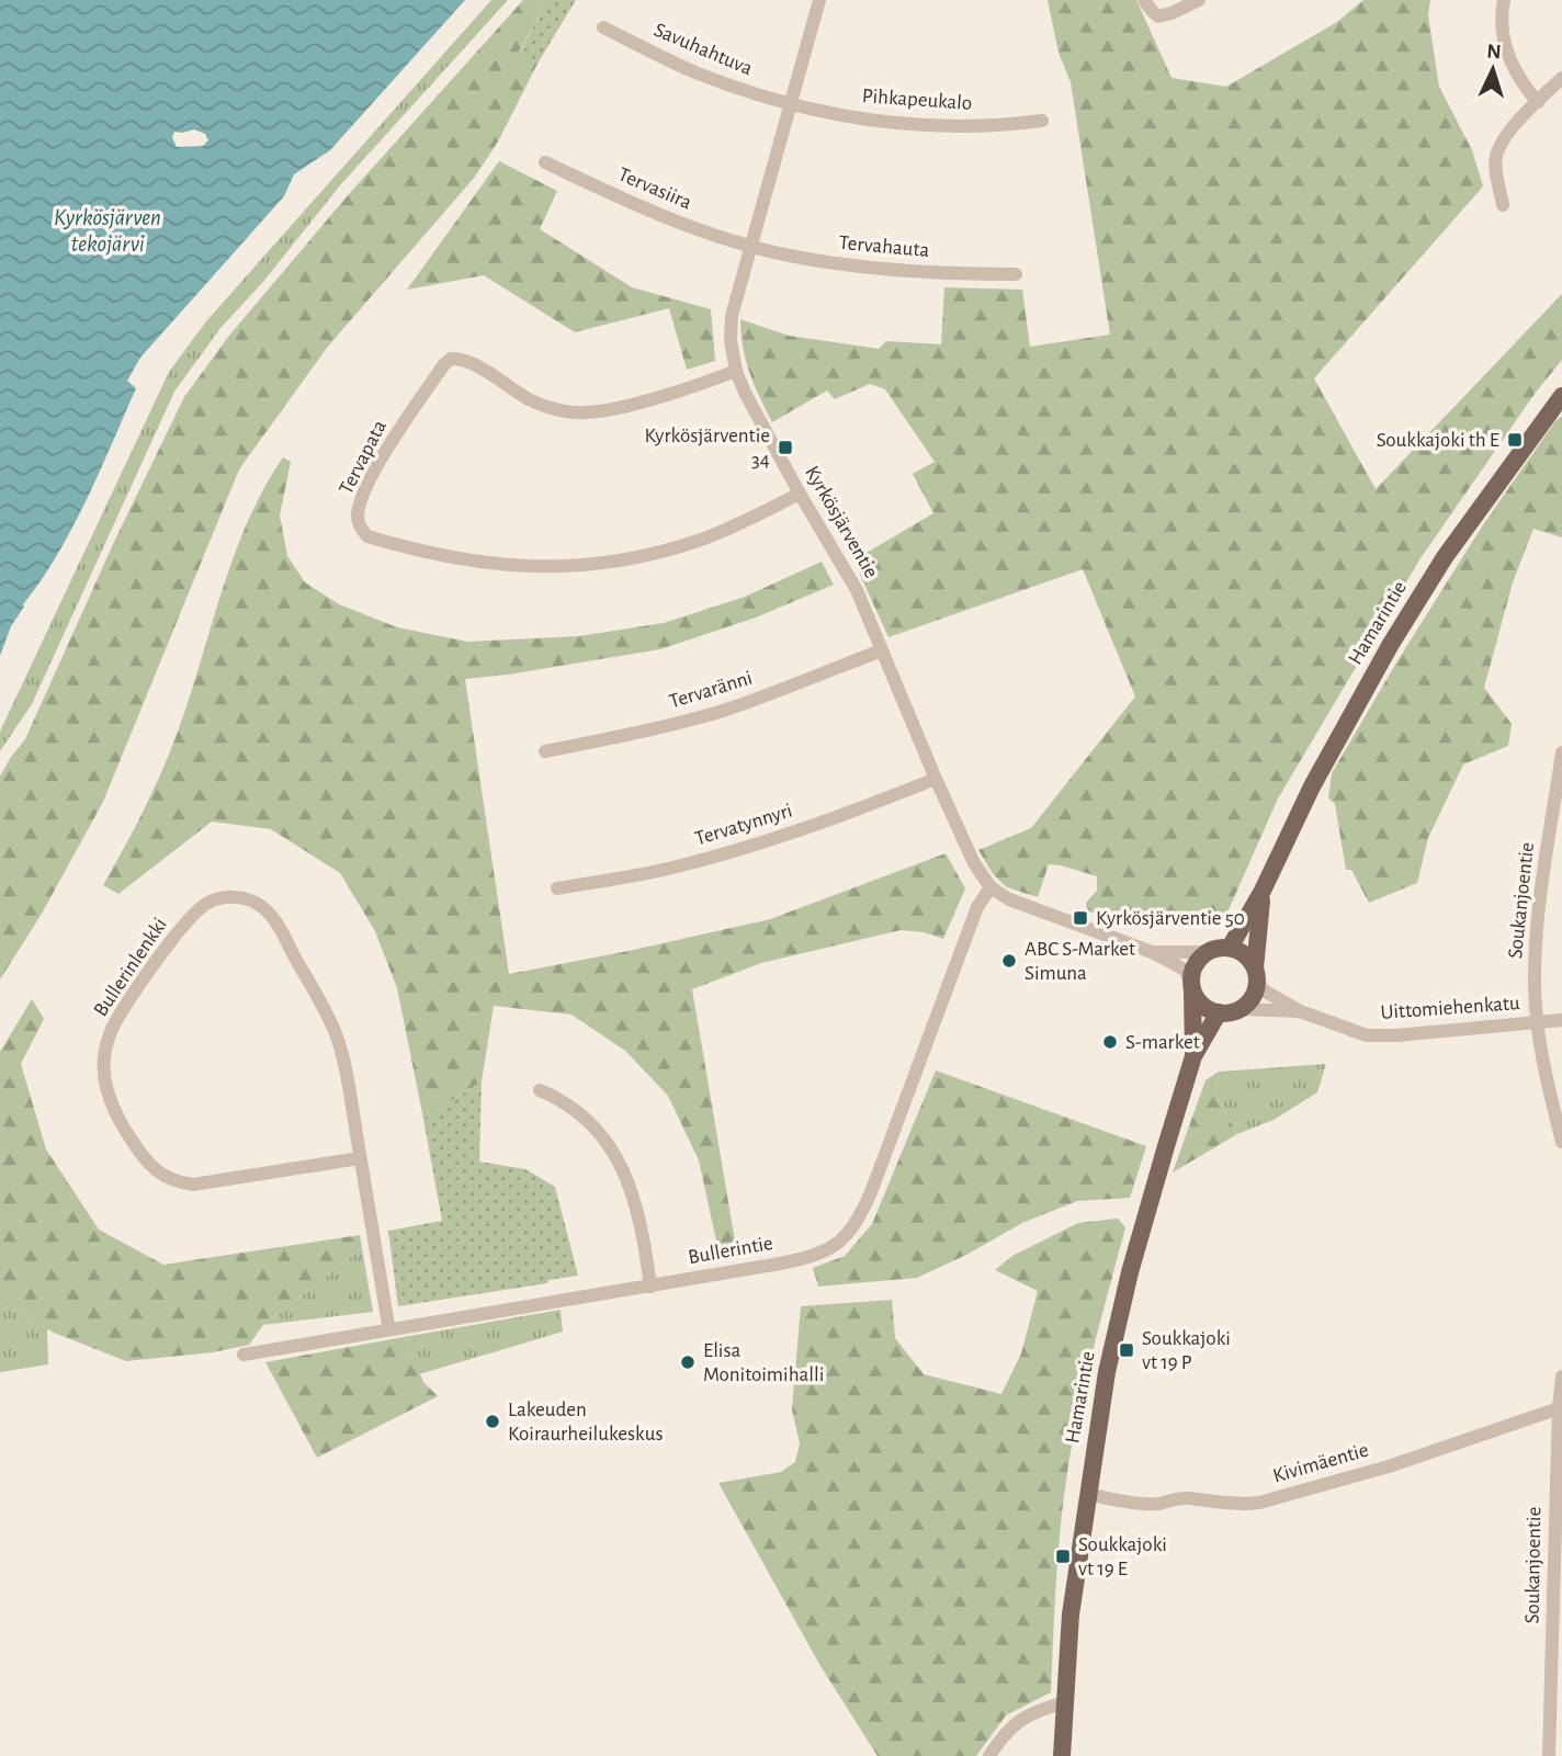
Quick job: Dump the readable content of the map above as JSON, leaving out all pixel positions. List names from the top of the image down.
{
  "streets": {
    "main road": ["Hamarintie"],
    "street": [
      "Savuhahtuva",
      "Pihkapeukalo",
      "Tervasiira",
      "Tervahauta",
      "Tervapata",
      "Kyrkösjärventie",
      "Tervaränni",
      "Tervatynnyri",
      "Soukanjoentie",
      "Bullerinlenkki",
      "Uittomiehenkatu",
      "Bullerintie",
      "Kivimäentie"
    ]
  },
  "crossings": [
    ["Savuhahtuva", "Pihkapeukalo"],
    ["Savuhahtuva", "Kyrkösjärventie"],
    ["Pihkapeukalo", "Kyrkösjärventie"],
    ["Tervasiira", "Tervahauta"],
    ["Tervasiira", "Kyrkösjärventie"],
    ["Tervahauta", "Kyrkösjärventie"],
    ["Tervapata", "Kyrkösjärventie"],
    ["Kyrkösjärventie", "Tervaränni"],
    ["Kyrkösjärventie", "Tervatynnyri"],
    ["Kyrkösjärventie", "Bullerintie"],
    ["Hamarintie", "Uittomiehenkatu"],
    ["Hamarintie", "Kivimäentie"],
    ["Soukanjoentie", "Uittomiehenkatu"],
    ["Soukanjoentie", "Kivimäentie"],
    ["Bullerinlenkki", "Bullerintie"]
  ],
  "water": ["Kyrkösjärven tekojärvi"],
  "places": {
    "transit": [
      "Soukkajoki th E",
      "Kyrkösjärventie 34",
      "Kyrkösjärventie 50",
      "Soukkajoki vt 19 P",
      "Soukkajoki vt 19 E"
    ],
    "other": [
      "ABC S-Market Simuna",
      "S-market",
      "Elisa Monitoimihalli",
      "Lakeuden Koiraurheilukeskus"
    ]
  },
  "north": "top"
}
